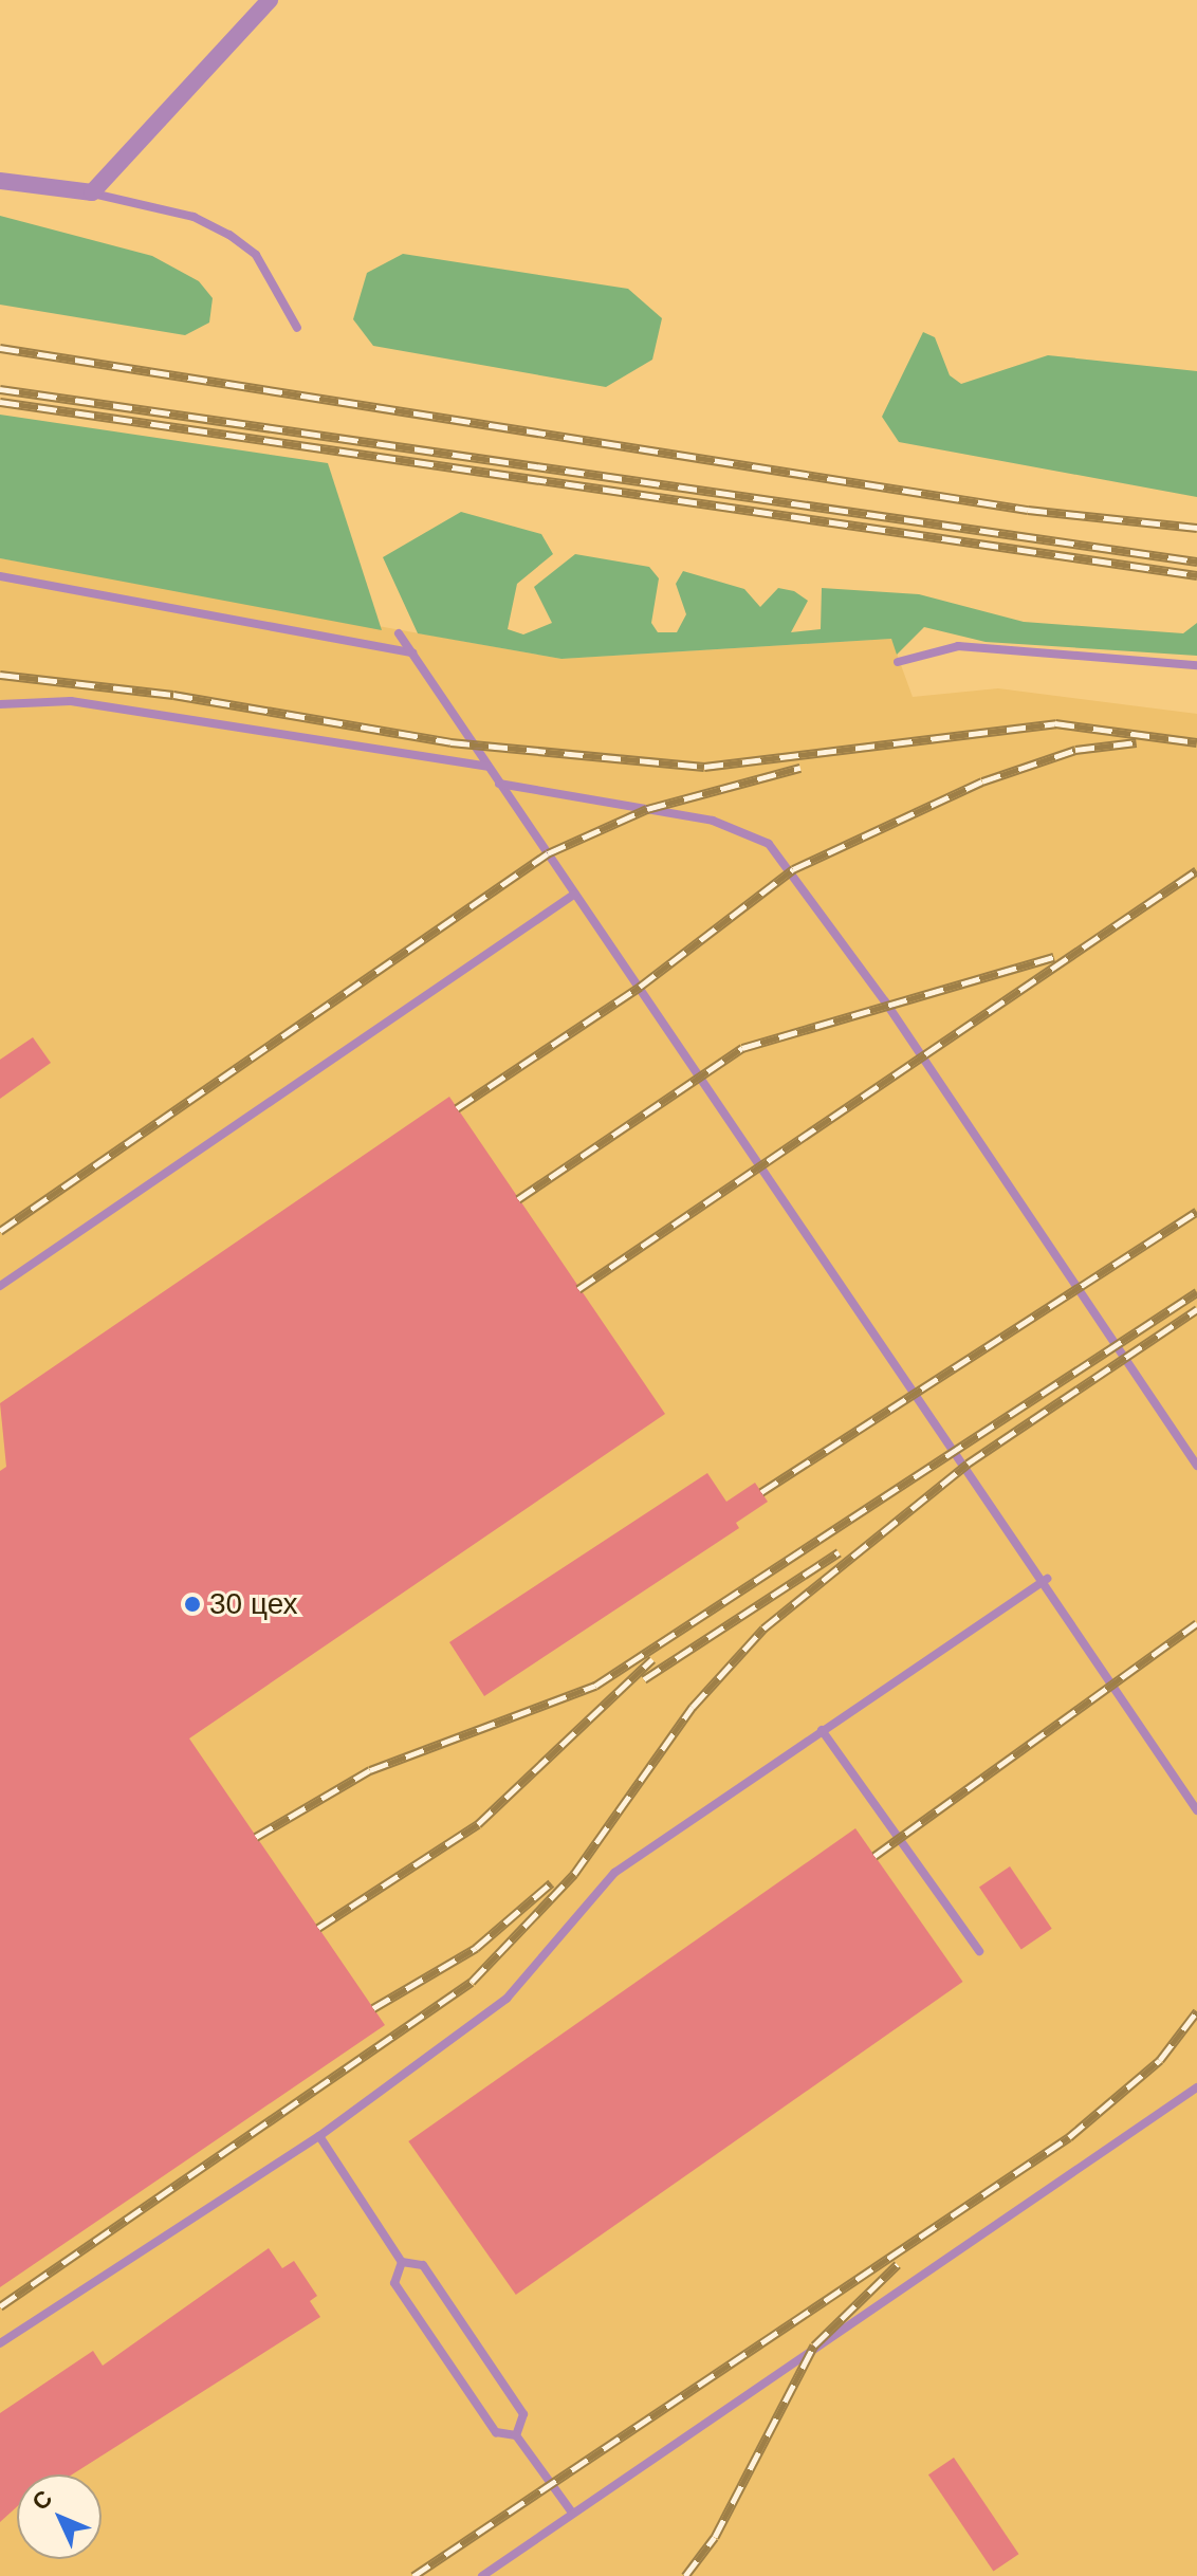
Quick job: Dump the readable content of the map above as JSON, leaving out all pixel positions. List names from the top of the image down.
{
  "places": ["30 цех"],
  "north": "top left"
}
